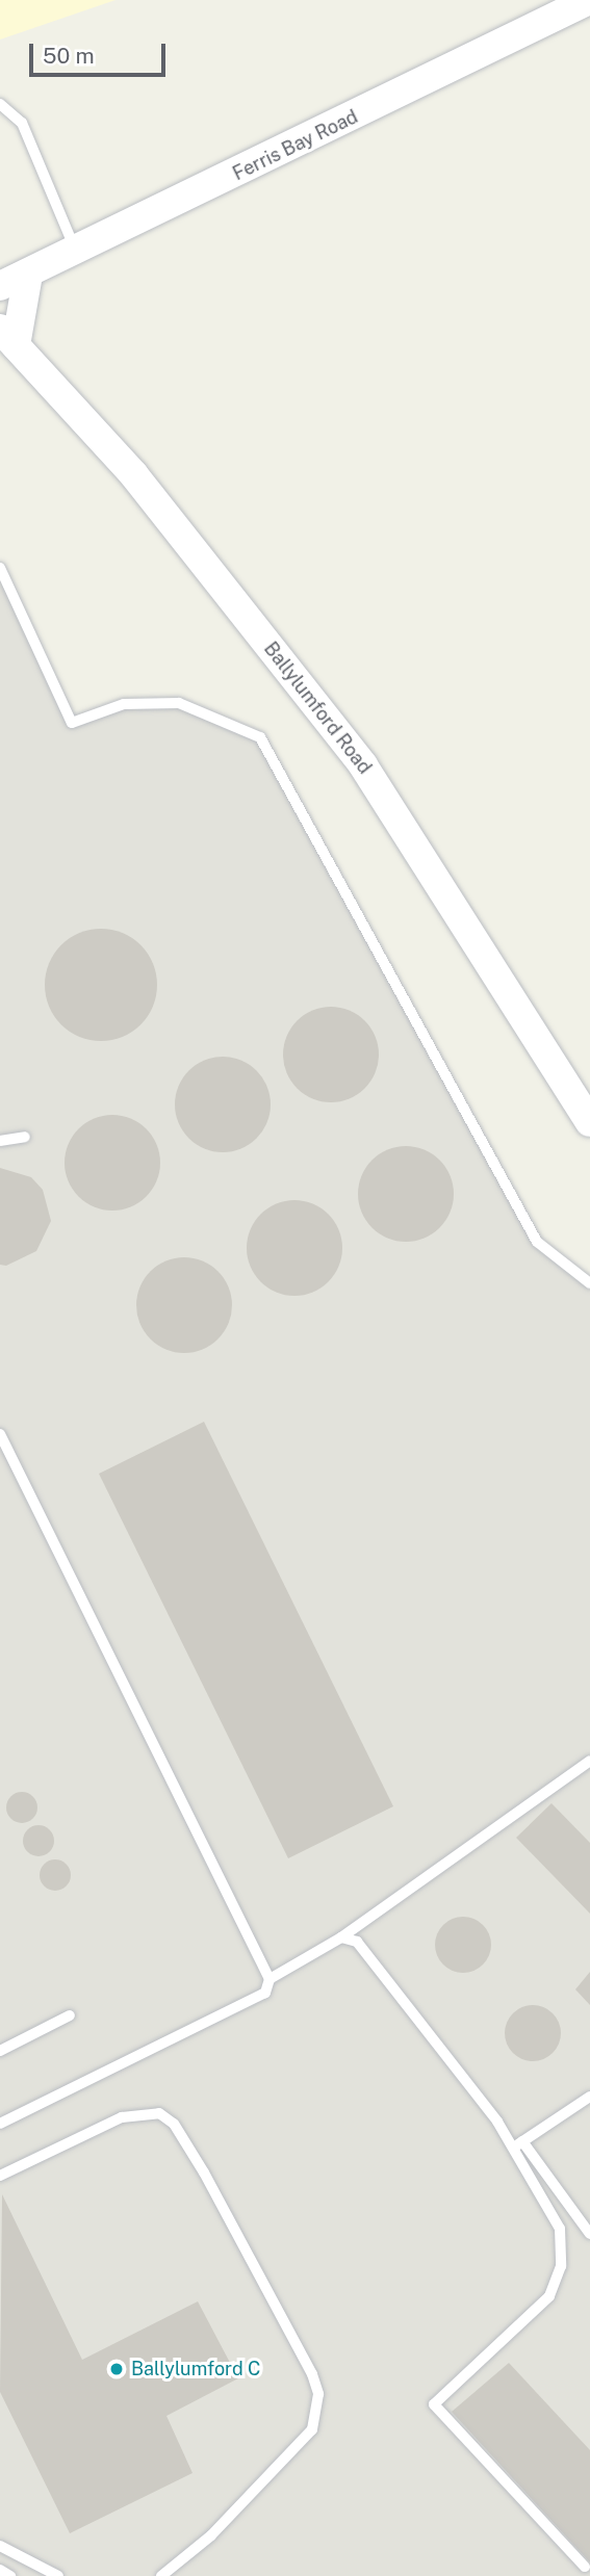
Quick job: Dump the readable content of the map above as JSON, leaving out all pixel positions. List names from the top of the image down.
{
  "streets": {
    "main road": ["Ferris Bay Road", "Ballylumford Road"]
  },
  "places": ["Ballylumford C"],
  "scale_bar": "50 m"
}
